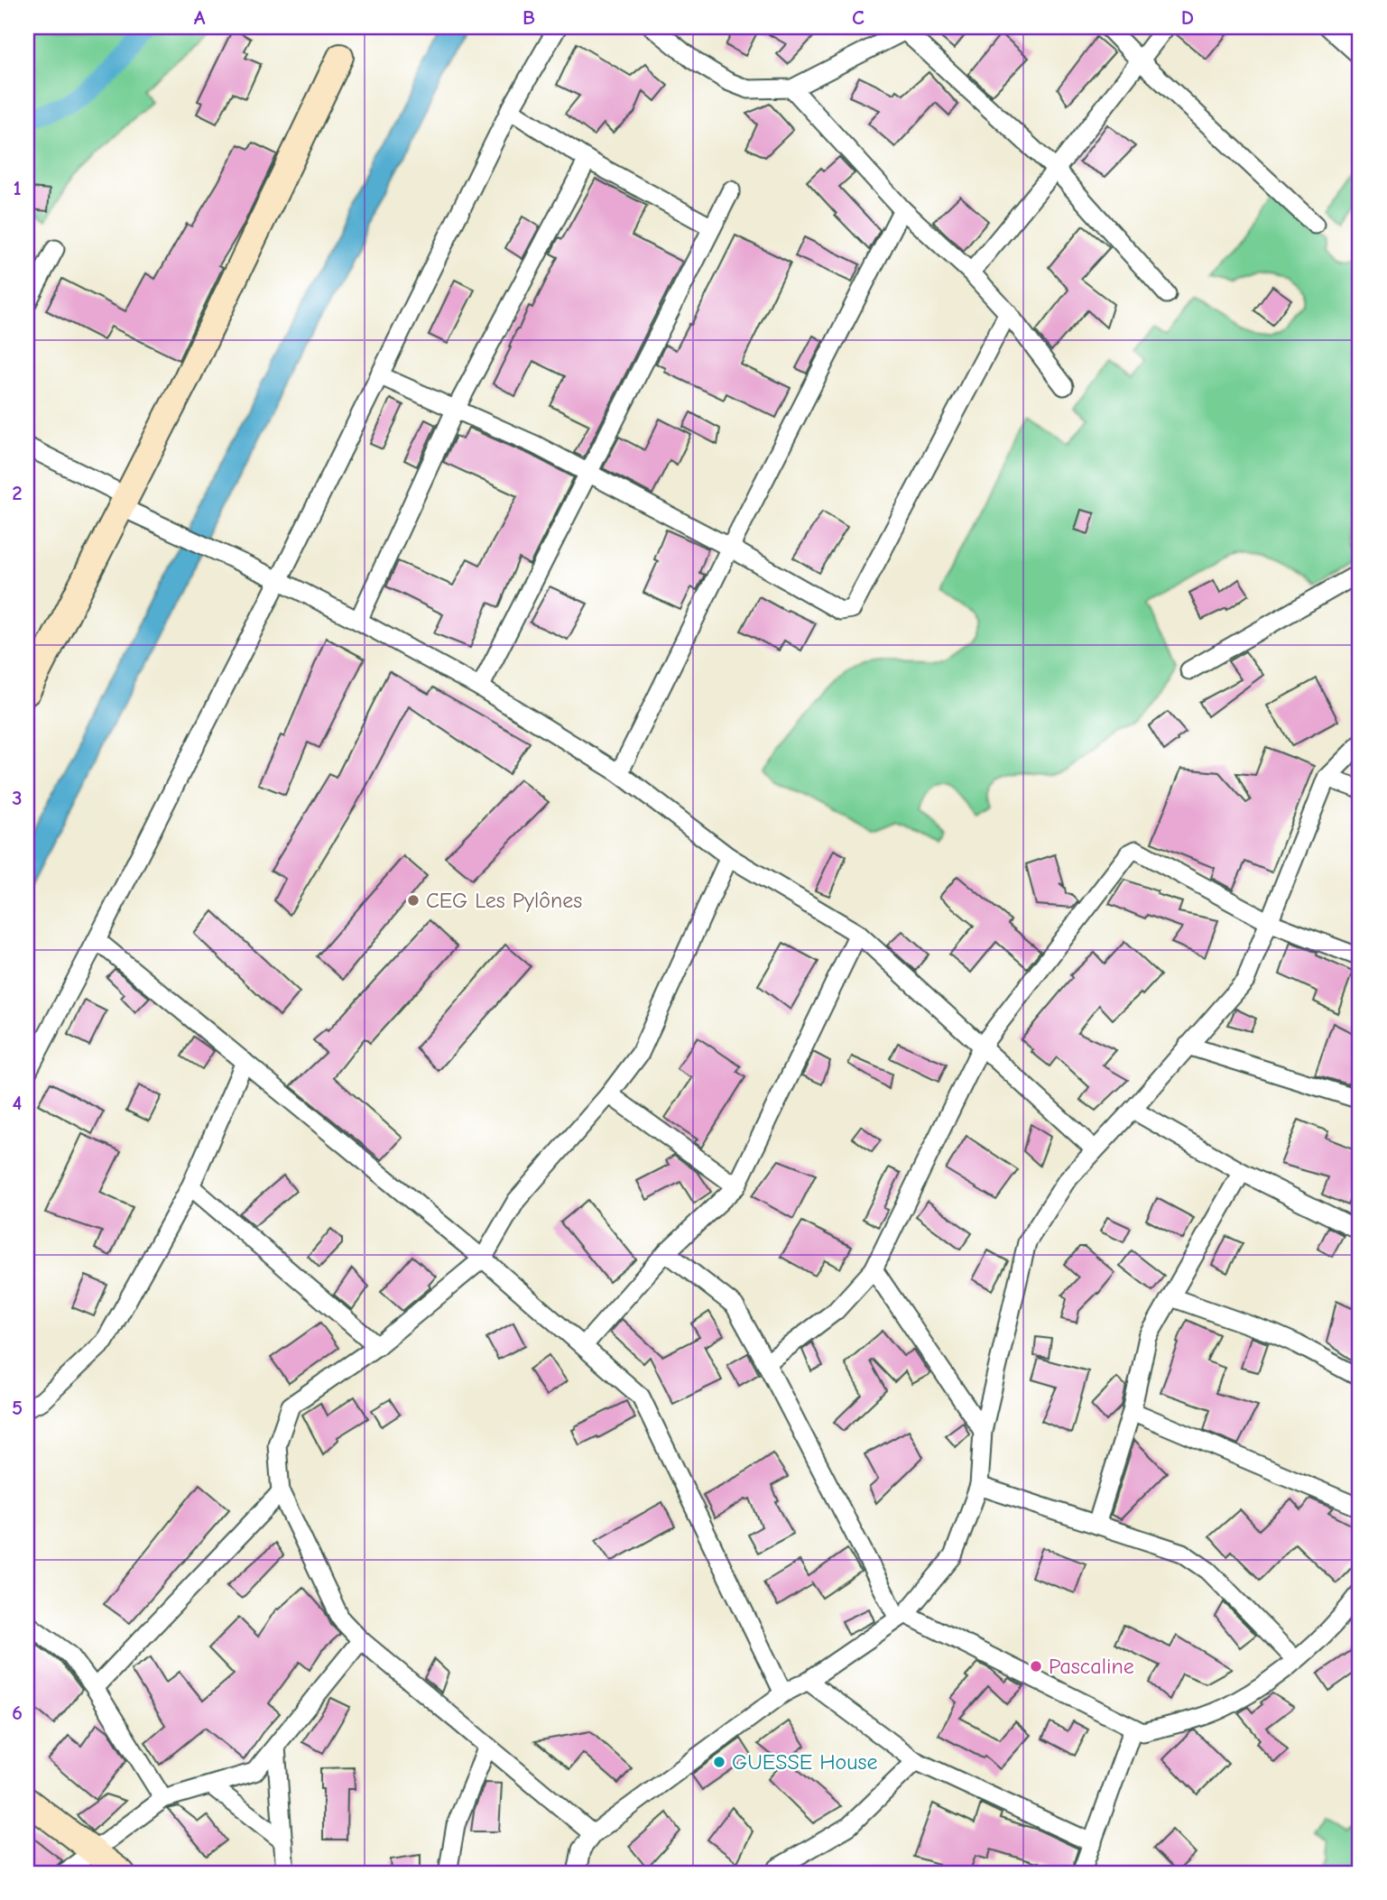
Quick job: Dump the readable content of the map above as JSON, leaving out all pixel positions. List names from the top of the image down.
{
  "places": ["CEG Les Pylônes", "Pascaline", "GUESSE House"],
  "grid": {
    "columns": [
      "A",
      "B",
      "C",
      "D"
    ],
    "rows": [
      "1",
      "2",
      "3",
      "4",
      "5",
      "6"
    ]
  }
}
